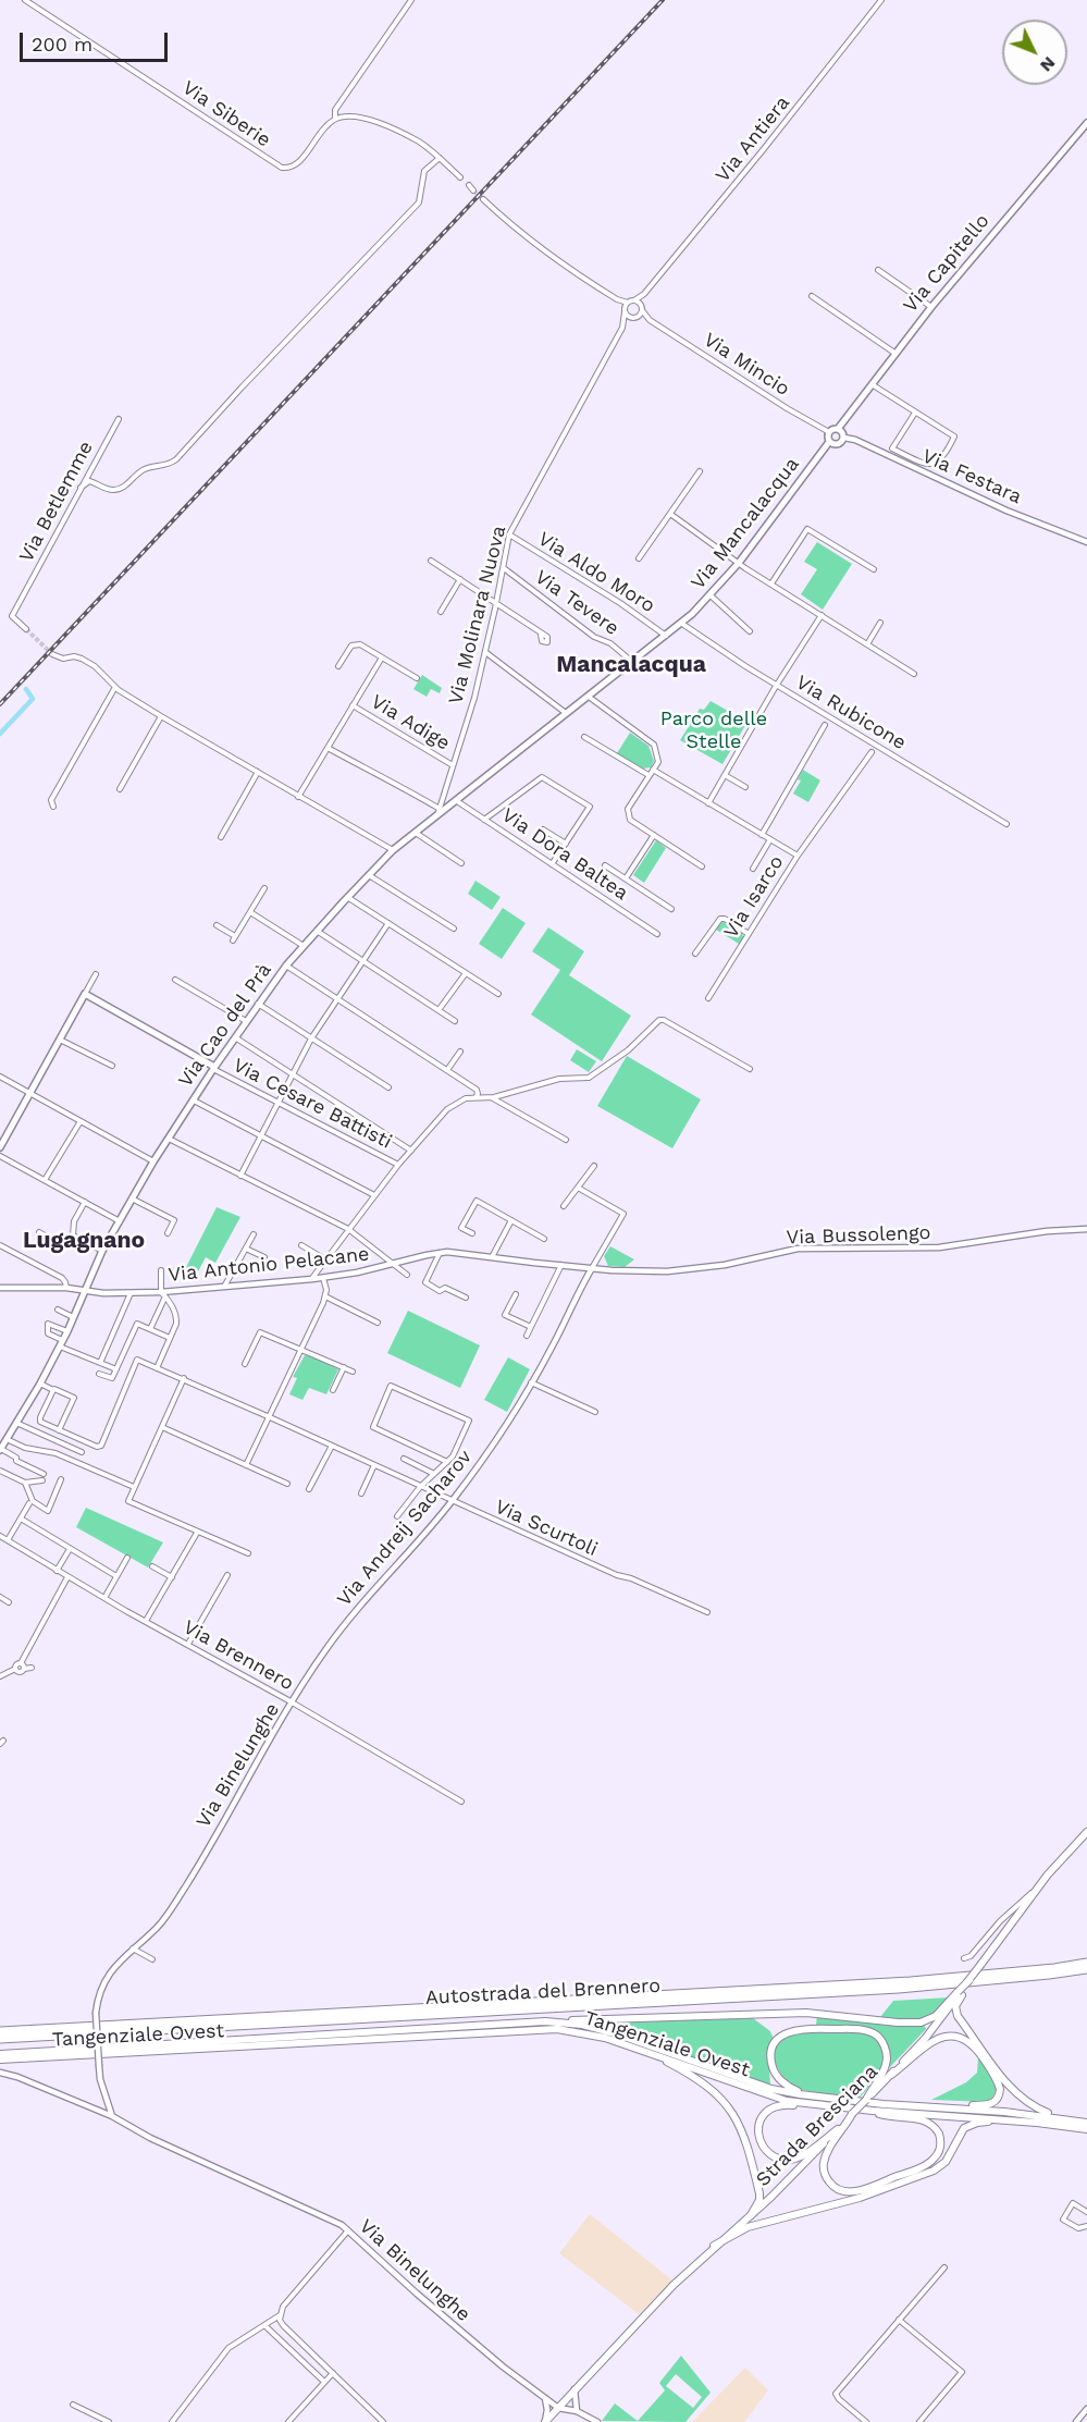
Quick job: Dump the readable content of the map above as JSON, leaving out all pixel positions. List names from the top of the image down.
{
  "streets": {
    "highway": ["Autostrada del Brennero"],
    "main road": [
      "Via Capitello",
      "Via Mancalacqua",
      "Via Cao del Prà",
      "Tangenziale Ovest",
      "Strada Bresciana"
    ],
    "street": [
      "Via Siberie",
      "Via Antiera",
      "Via Mincio",
      "Via Festara",
      "Via Betlemme",
      "Via Aldo Moro",
      "Via Tevere",
      "Via Molinara Nuova",
      "Via Rubicone",
      "Via Adige",
      "Via Dora Baltea",
      "Via Isarco",
      "Via Cesare Battisti",
      "Via Bussolengo",
      "Via Antonio Pelacane",
      "Via Andreij Sacharov",
      "Via Scurtoli",
      "Via Brennero",
      "Via Binelunghe"
    ]
  },
  "crossings": [
    ["Via Antiera", "Via Mincio"],
    ["Via Capitello", "Via Mincio"],
    ["Via Capitello", "Via Festara"],
    ["Via Capitello", "Via Mancalacqua"],
    ["Via Mincio", "Via Festara"],
    ["Via Mincio", "Via Mancalacqua"],
    ["Via Mincio", "Via Molinara Nuova"],
    ["Via Festara", "Via Mancalacqua"],
    ["Via Mancalacqua", "Via Aldo Moro"],
    ["Via Mancalacqua", "Via Tevere"],
    ["Via Mancalacqua", "Via Molinara Nuova"],
    ["Via Mancalacqua", "Via Rubicone"],
    ["Via Mancalacqua", "Via Dora Baltea"],
    ["Via Mancalacqua", "Via Cao del Prà"],
    ["Via Aldo Moro", "Via Molinara Nuova"],
    ["Via Tevere", "Via Molinara Nuova"],
    ["Via Molinara Nuova", "Via Adige"],
    ["Via Molinara Nuova", "Via Cao del Prà"],
    ["Via Cao del Prà", "Via Cesare Battisti"],
    ["Via Cao del Prà", "Via Antonio Pelacane"],
    ["Via Bussolengo", "Via Antonio Pelacane"],
    ["Via Bussolengo", "Via Andreij Sacharov"],
    ["Via Antonio Pelacane", "Via Andreij Sacharov"],
    ["Via Andreij Sacharov", "Via Scurtoli"],
    ["Via Andreij Sacharov", "Via Brennero"],
    ["Via Andreij Sacharov", "Via Binelunghe"],
    ["Via Brennero", "Via Binelunghe"],
    ["Via Binelunghe", "Strada Bresciana"]
  ],
  "districts": ["Mancalacqua", "Lugagnano"],
  "parks": ["Parco delle Stelle"],
  "scale_bar": "200 m",
  "north": "bottom right"
}
